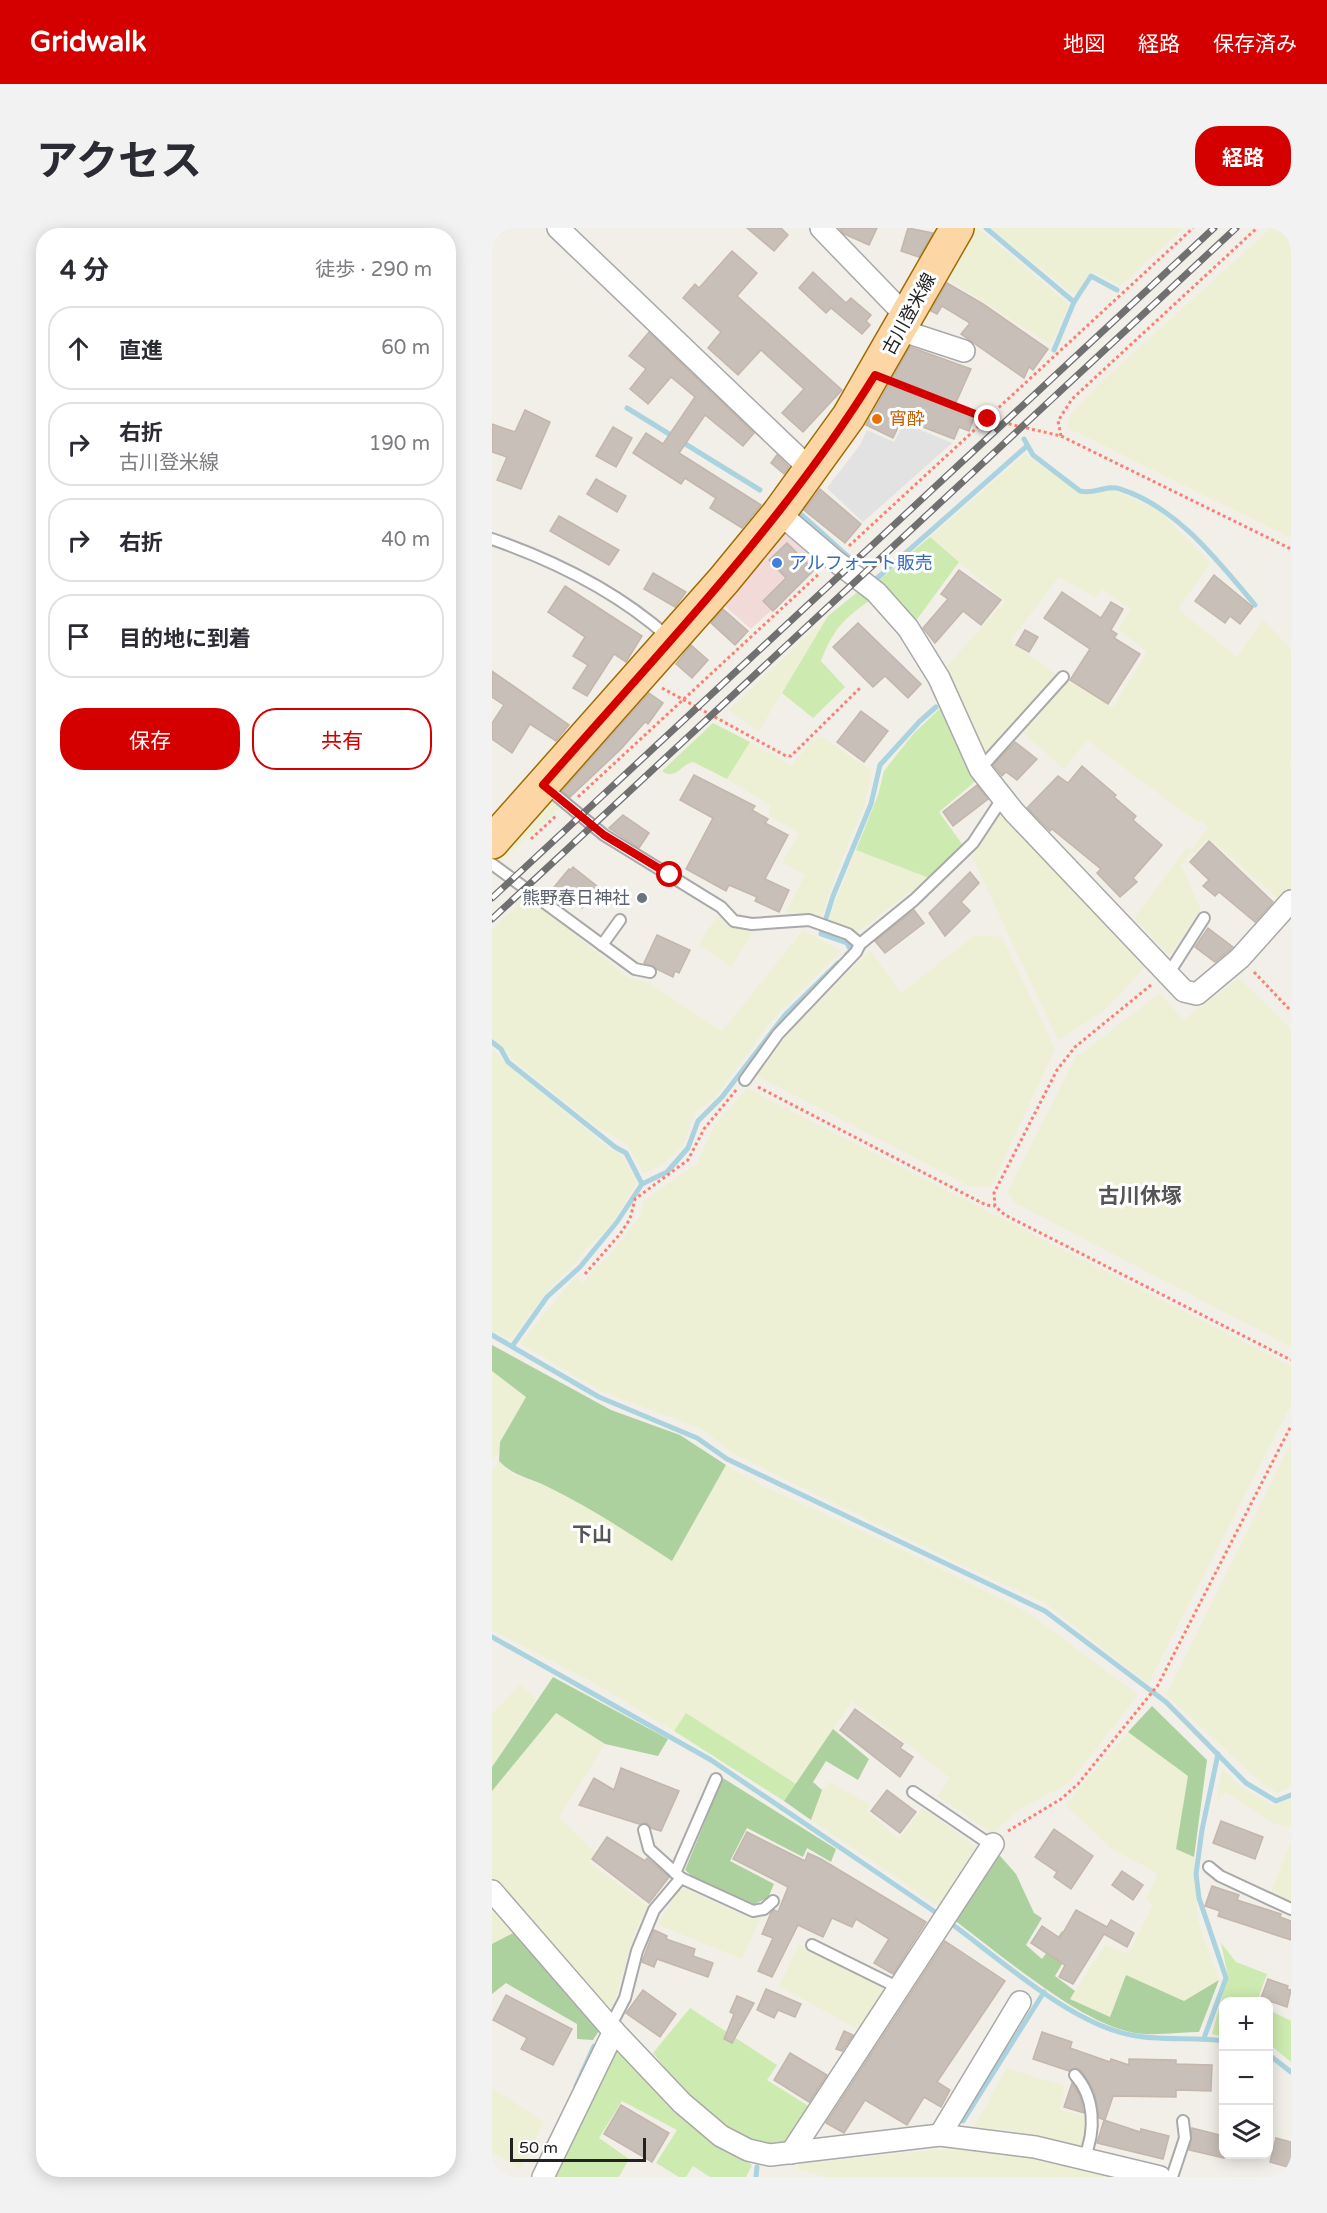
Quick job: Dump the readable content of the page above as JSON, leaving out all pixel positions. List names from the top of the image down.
{
  "streets": {
    "main road": ["古川登米線"]
  },
  "districts": ["古川休塚", "下山"],
  "places": ["宵酔", "アルフォート販売", "熊野春日神社"],
  "scale_bar": "50 m",
  "page": {
    "header": "Gridwalk",
    "nav": ["地図", "経路", "保存済み"],
    "title": "アクセス",
    "buttons": [
      "経路",
      ["保存", "共有"]
    ],
    "heading": ["4 分", "徒歩 · 290 m"],
    "list": [
      ["直進", "60 m"],
      ["右折", "古川登米線", "190 m"],
      ["右折", "40 m"],
      "目的地に到着"
    ],
    "map_buttons": ["+", "−"],
    "scale": "50 m"
  }
}
